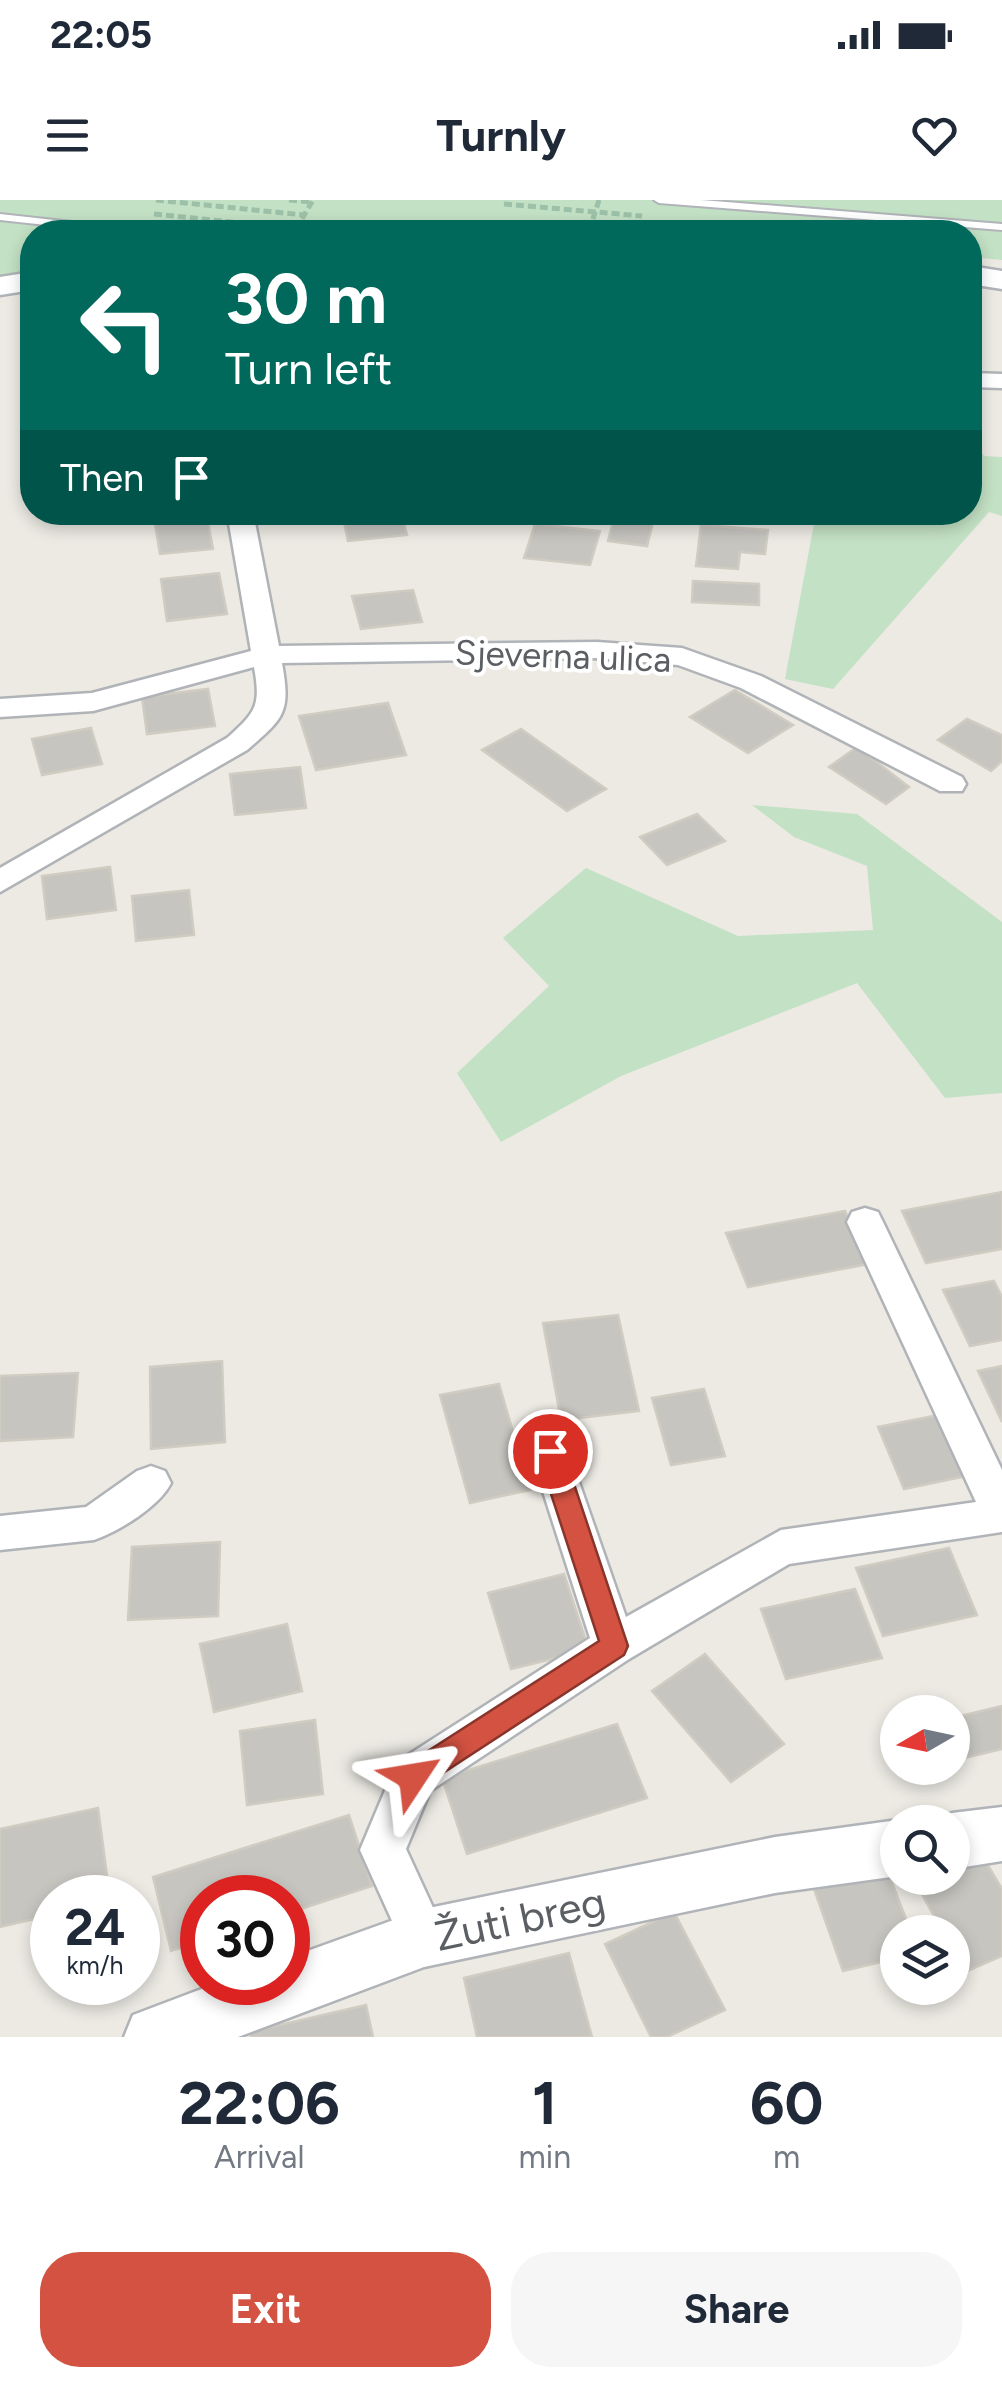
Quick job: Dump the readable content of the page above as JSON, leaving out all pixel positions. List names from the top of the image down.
{
  "streets": {
    "street": ["Sjeverna ulica", "Žuti breg"]
  },
  "north": "left",
  "page": {
    "status": "22:05",
    "header": "Turnly",
    "turn": ["30 m", "Turn left"],
    "then": "Then",
    "speed": "24 km/h",
    "limit": "30",
    "eta": [
      "22:06",
      "Arrival",
      "1",
      "min",
      "60",
      "m"
    ],
    "buttons": ["Exit", "Share"]
  }
}
